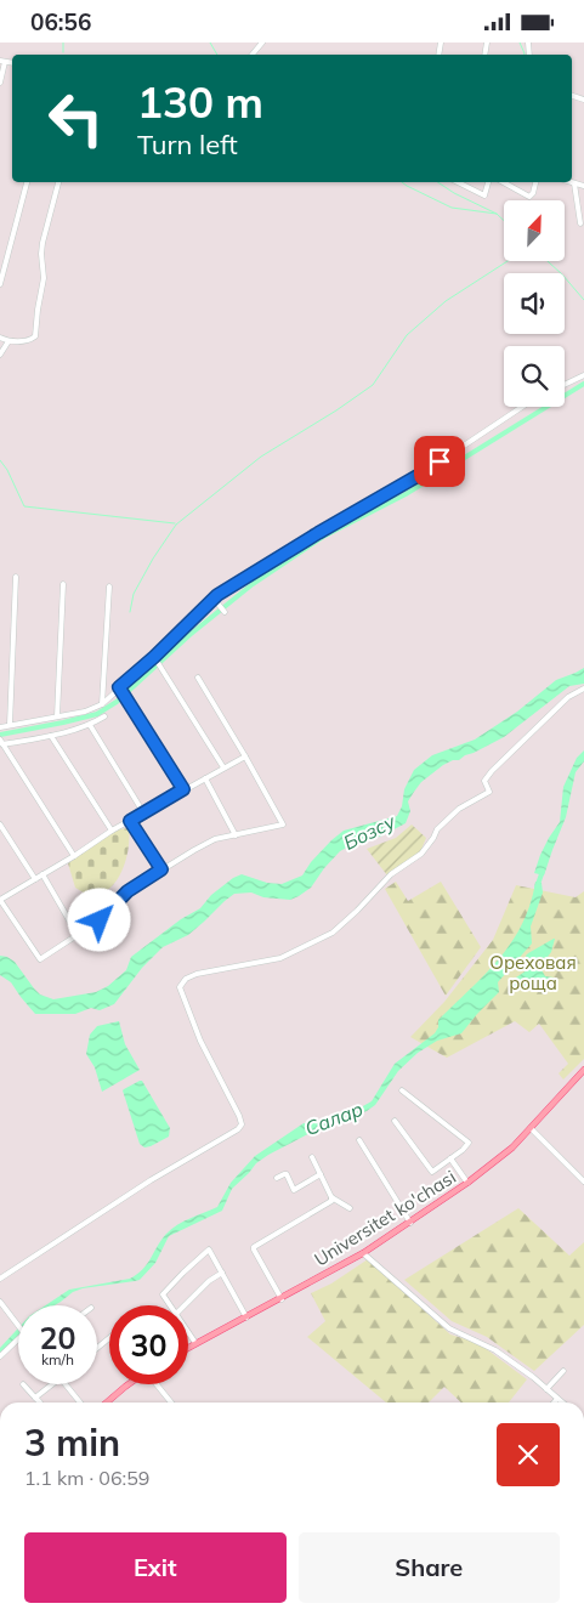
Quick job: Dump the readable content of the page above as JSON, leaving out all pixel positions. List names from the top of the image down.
{
  "streets": {
    "main road": ["Universitet ko'chasi"]
  },
  "water": ["Бозсу", "Салар"],
  "parks": ["Ореховая роща"],
  "north": "top right",
  "page": {
    "status": "06:56",
    "turn": ["130 m", "Turn left"],
    "speed": "20 km/h",
    "limit": "30",
    "heading": ["3 min", "1.1 km · 06:59"],
    "buttons": ["Exit", "Share"]
  }
}
